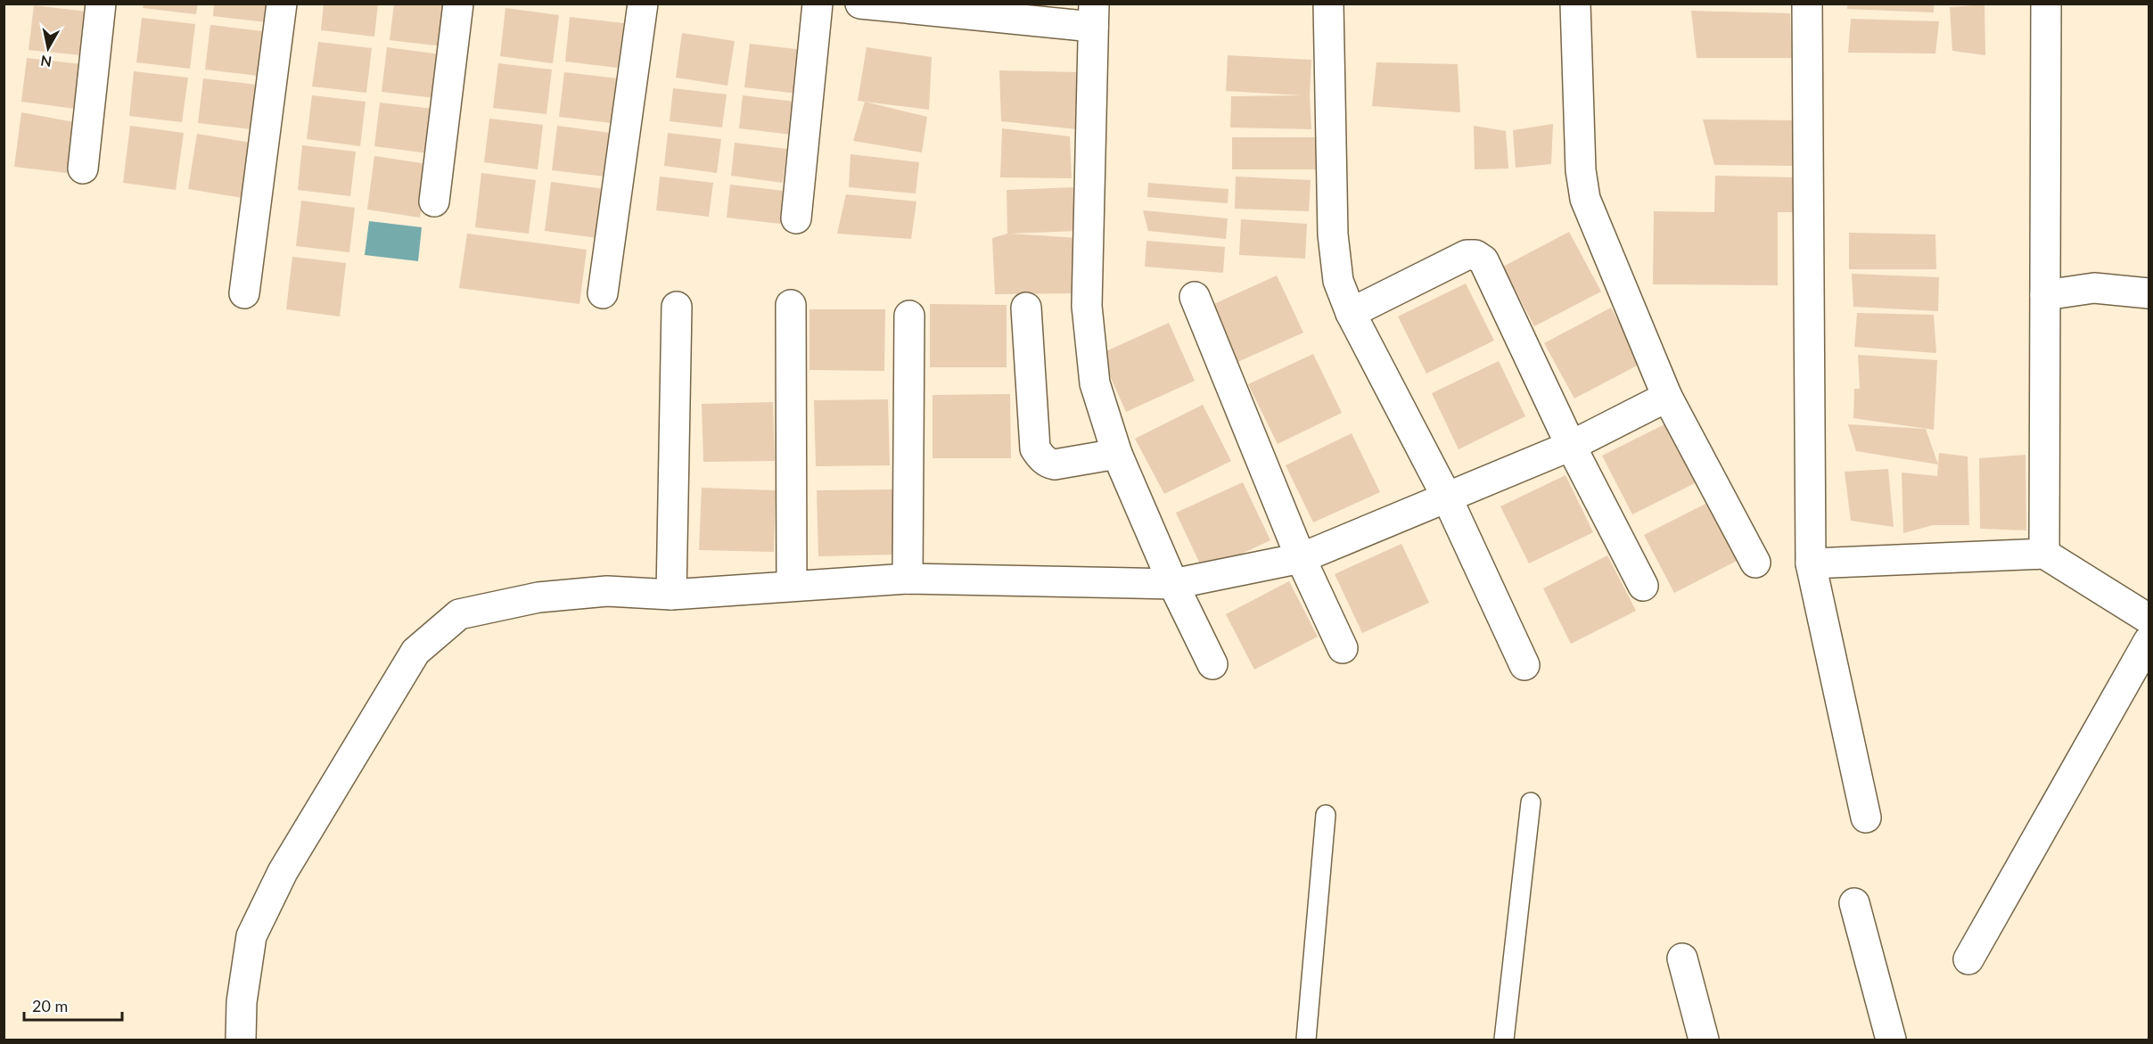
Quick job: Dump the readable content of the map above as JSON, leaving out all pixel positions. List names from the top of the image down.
{
  "scale_bar": "20 m",
  "north": "bottom"
}
